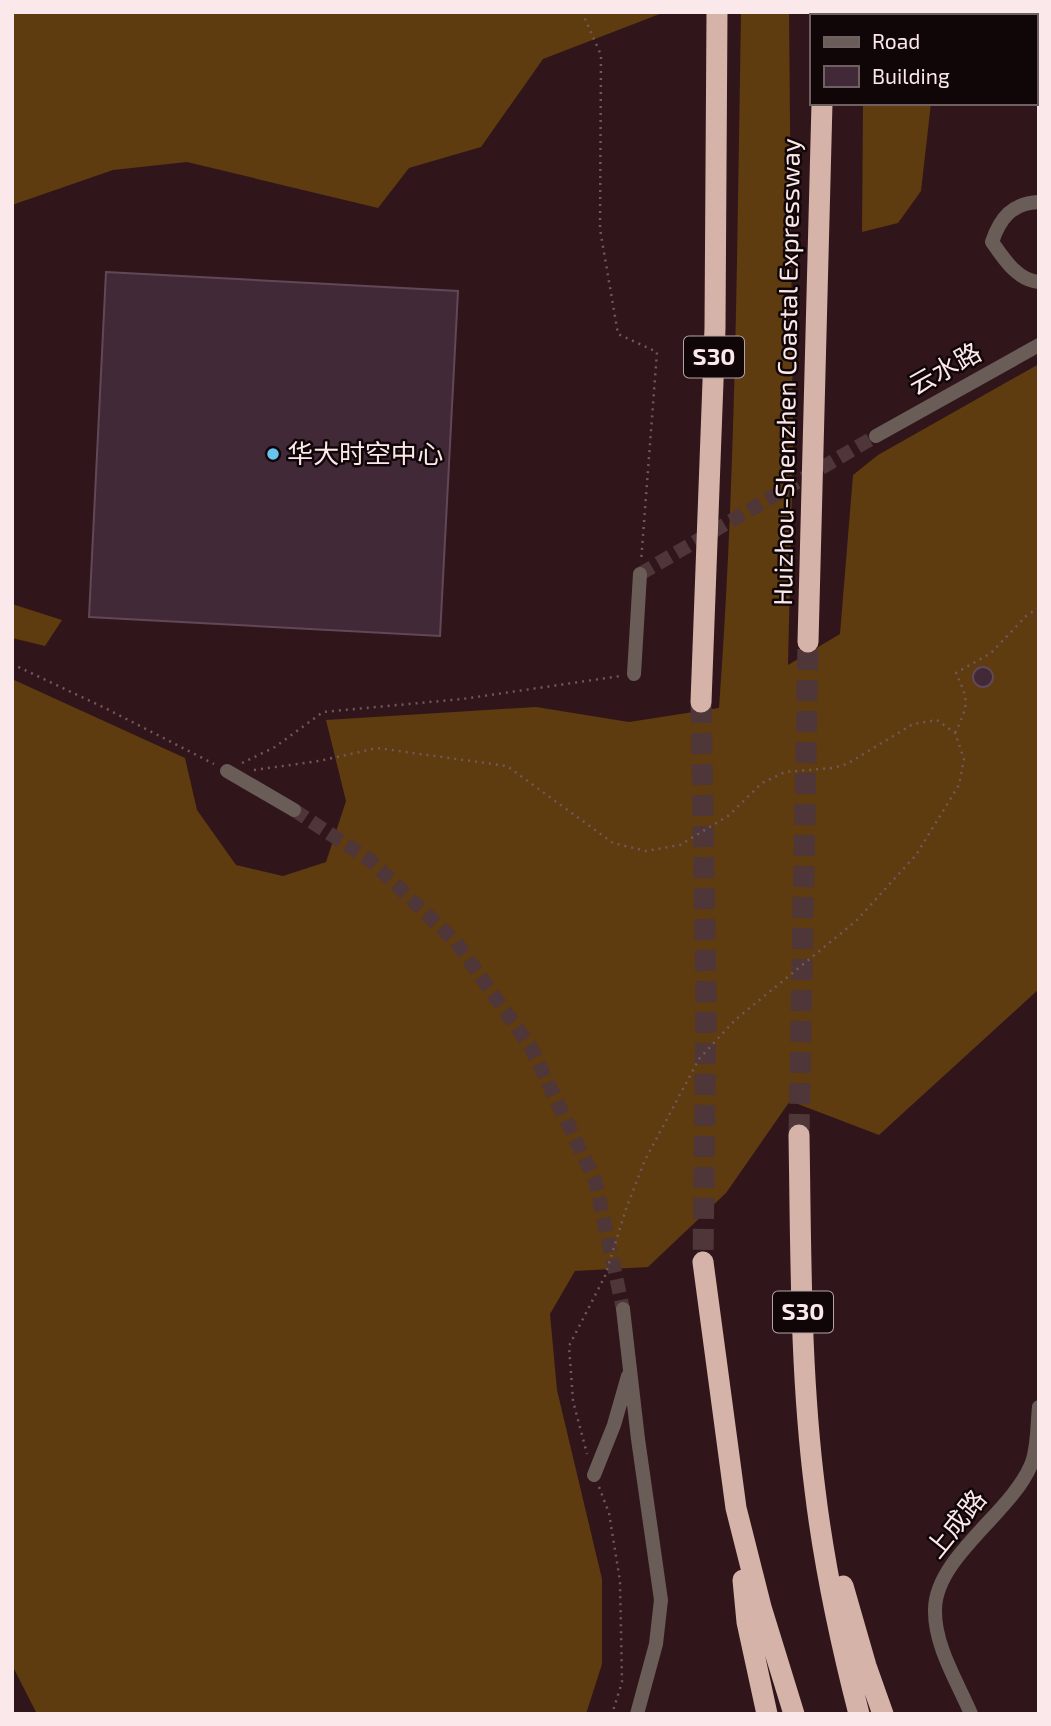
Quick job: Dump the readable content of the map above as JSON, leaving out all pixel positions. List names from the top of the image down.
{
  "streets": {
    "highway": ["S30", "Huizhou-Shenzhen Coastal Expressway"],
    "street": ["云水路", "上成路"]
  },
  "places": ["华大时空中心"],
  "legend": ["Road", "Building"]
}
